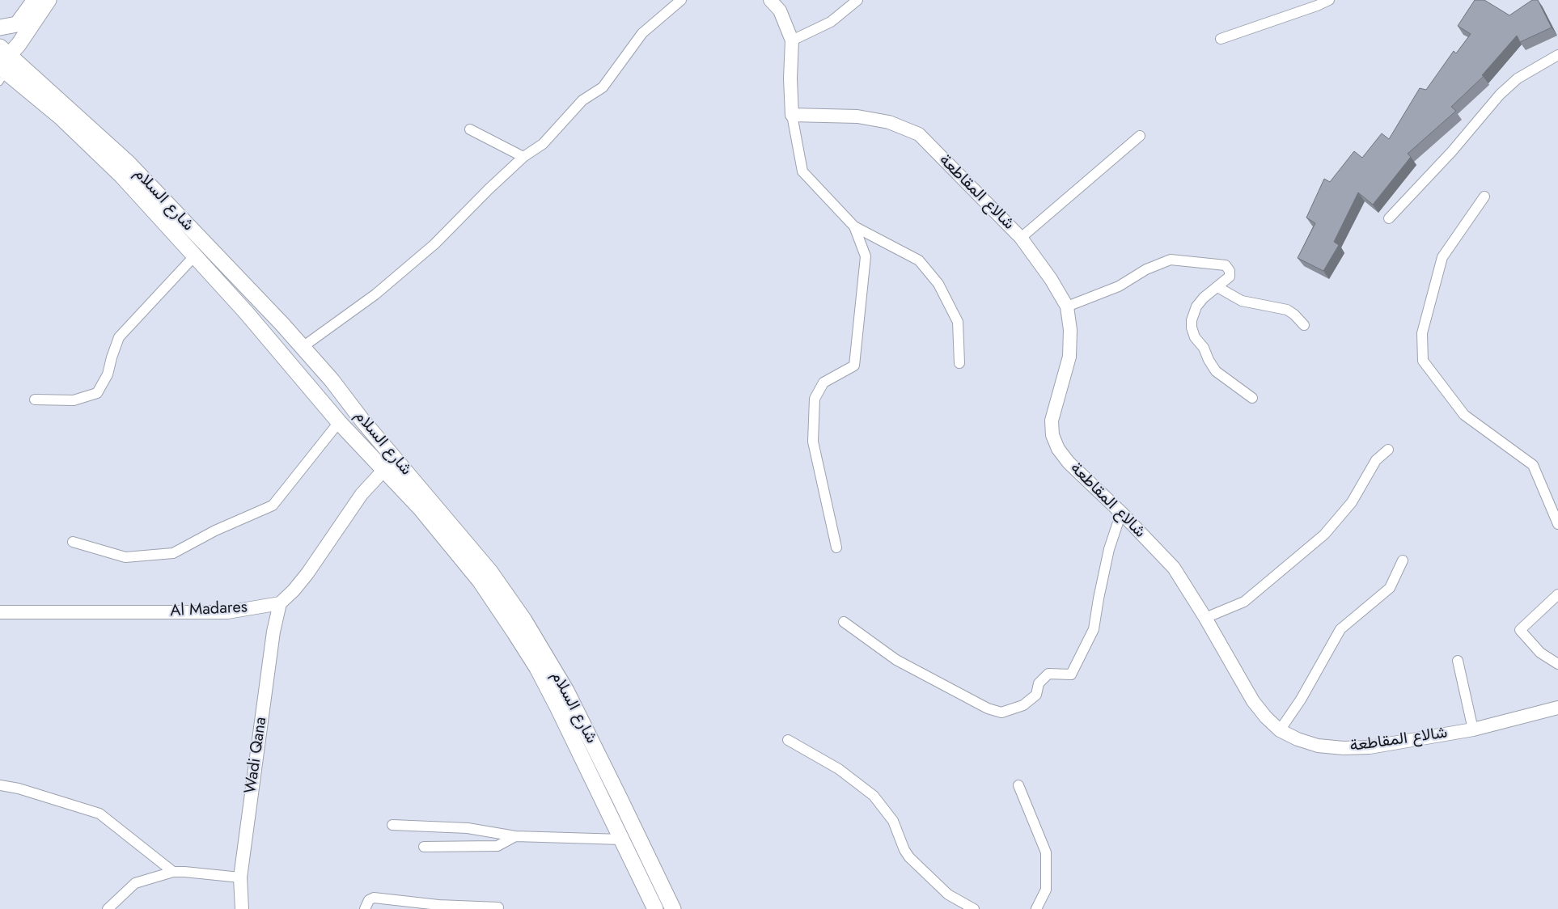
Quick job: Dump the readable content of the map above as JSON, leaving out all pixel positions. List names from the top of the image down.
{
  "streets": {
    "main road": ["شارع السلام"],
    "street": ["شالاع المقاطعة", "Al Madares", "Wadi Qana"]
  },
  "crossings": [
    ["Al Madares", "Wadi Qana"]
  ]
}
